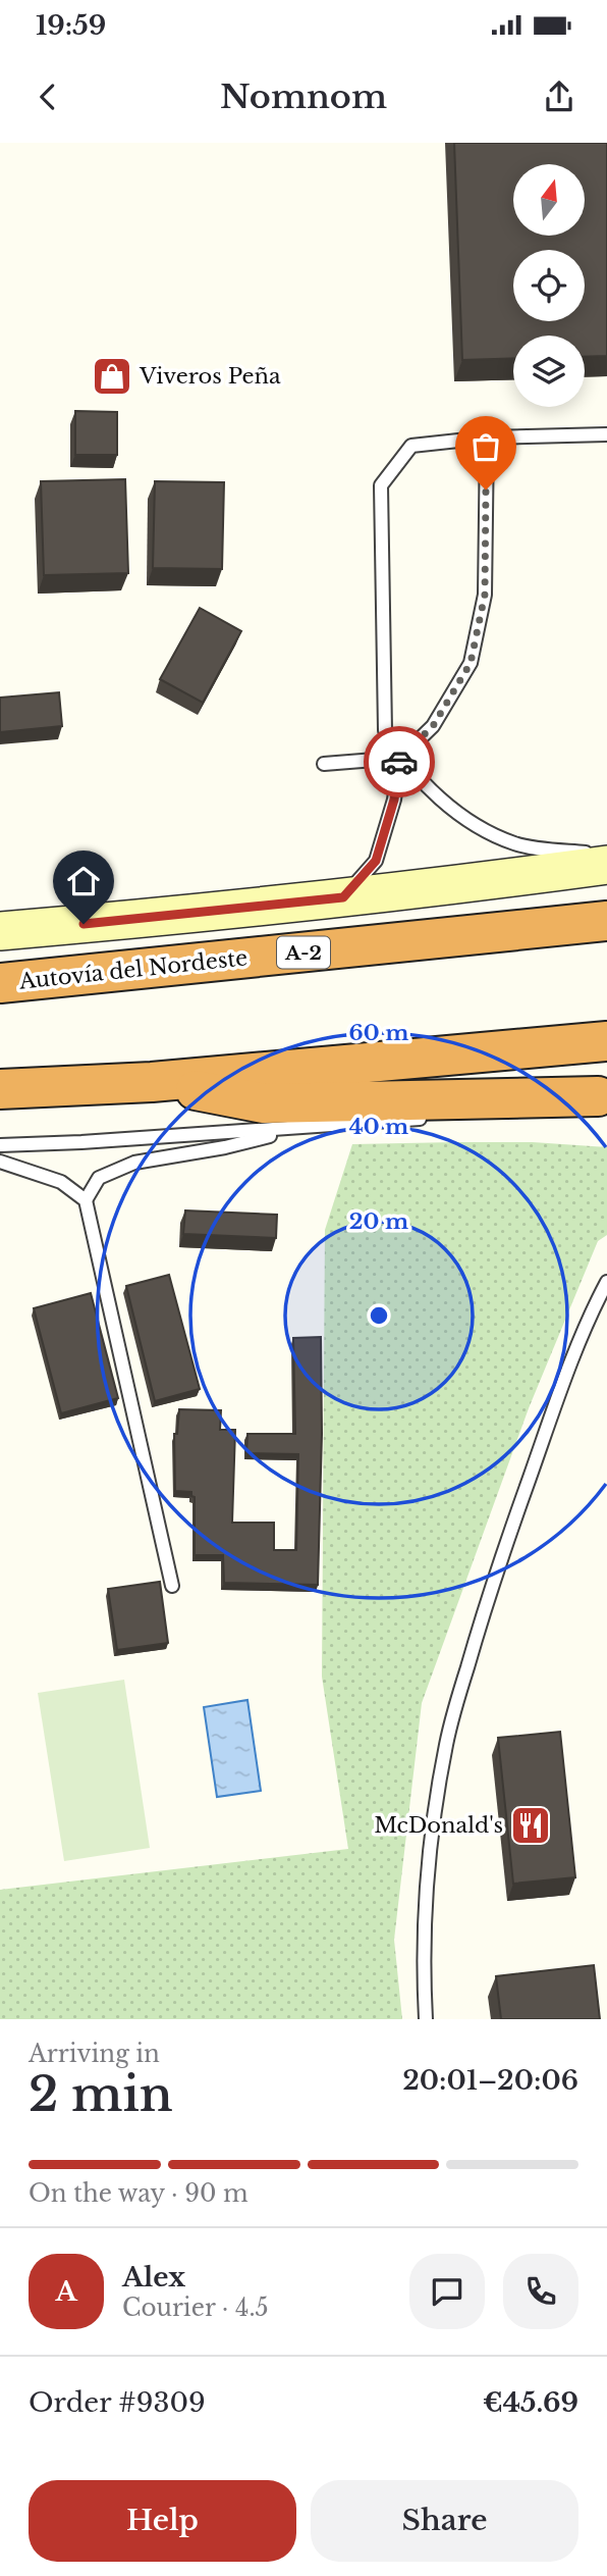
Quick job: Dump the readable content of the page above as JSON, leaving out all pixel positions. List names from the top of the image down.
{
  "streets": {
    "highway": ["A-2", "Autovía del Nordeste"]
  },
  "places": {
    "shop": ["Viveros Peña"],
    "restaurant": ["McDonald's"]
  },
  "north": "top",
  "page": {
    "status": "19:59",
    "header": "Nomnom",
    "heading": ["2 min", "Arriving in", "20:01–20:06"],
    "panel": [
      "Alex",
      "Courier · 4.5",
      "Order #9309",
      "€45.69"
    ],
    "bar": "On the way · 90 m",
    "round": "A",
    "buttons": ["Help", "Share"]
  },
  "rings": ["60 m", "40 m", "20 m"]
}
